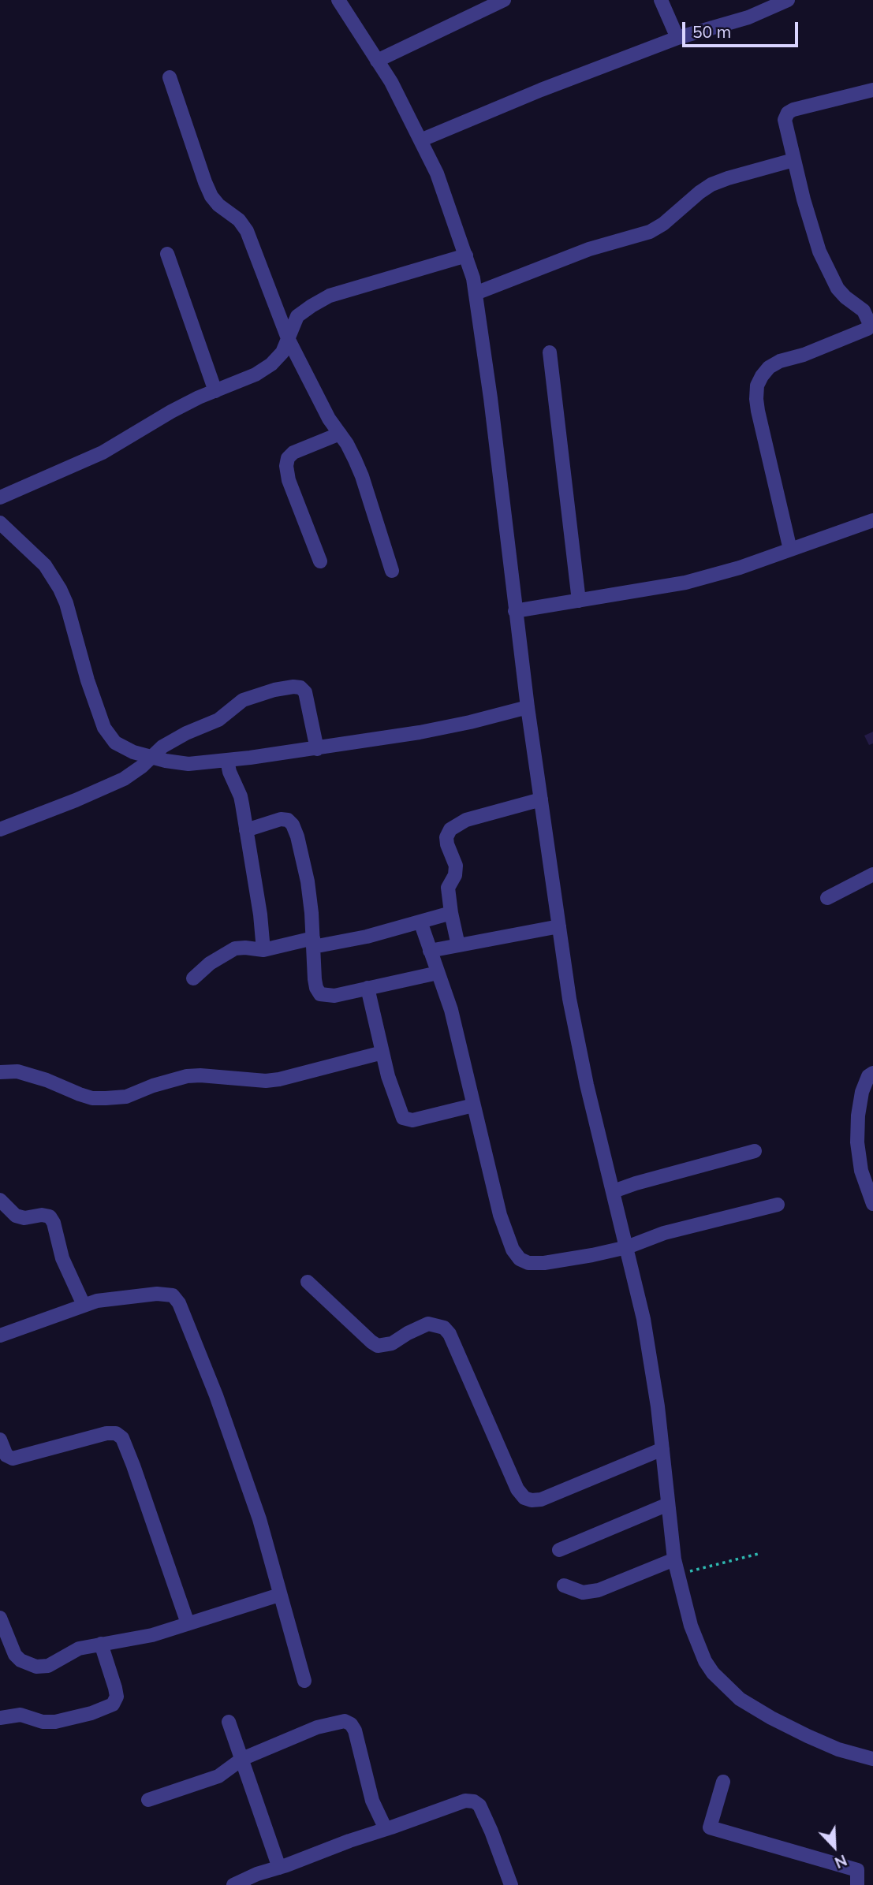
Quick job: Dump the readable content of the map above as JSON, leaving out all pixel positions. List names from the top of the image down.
{
  "scale_bar": "50 m",
  "north": "bottom right"
}
